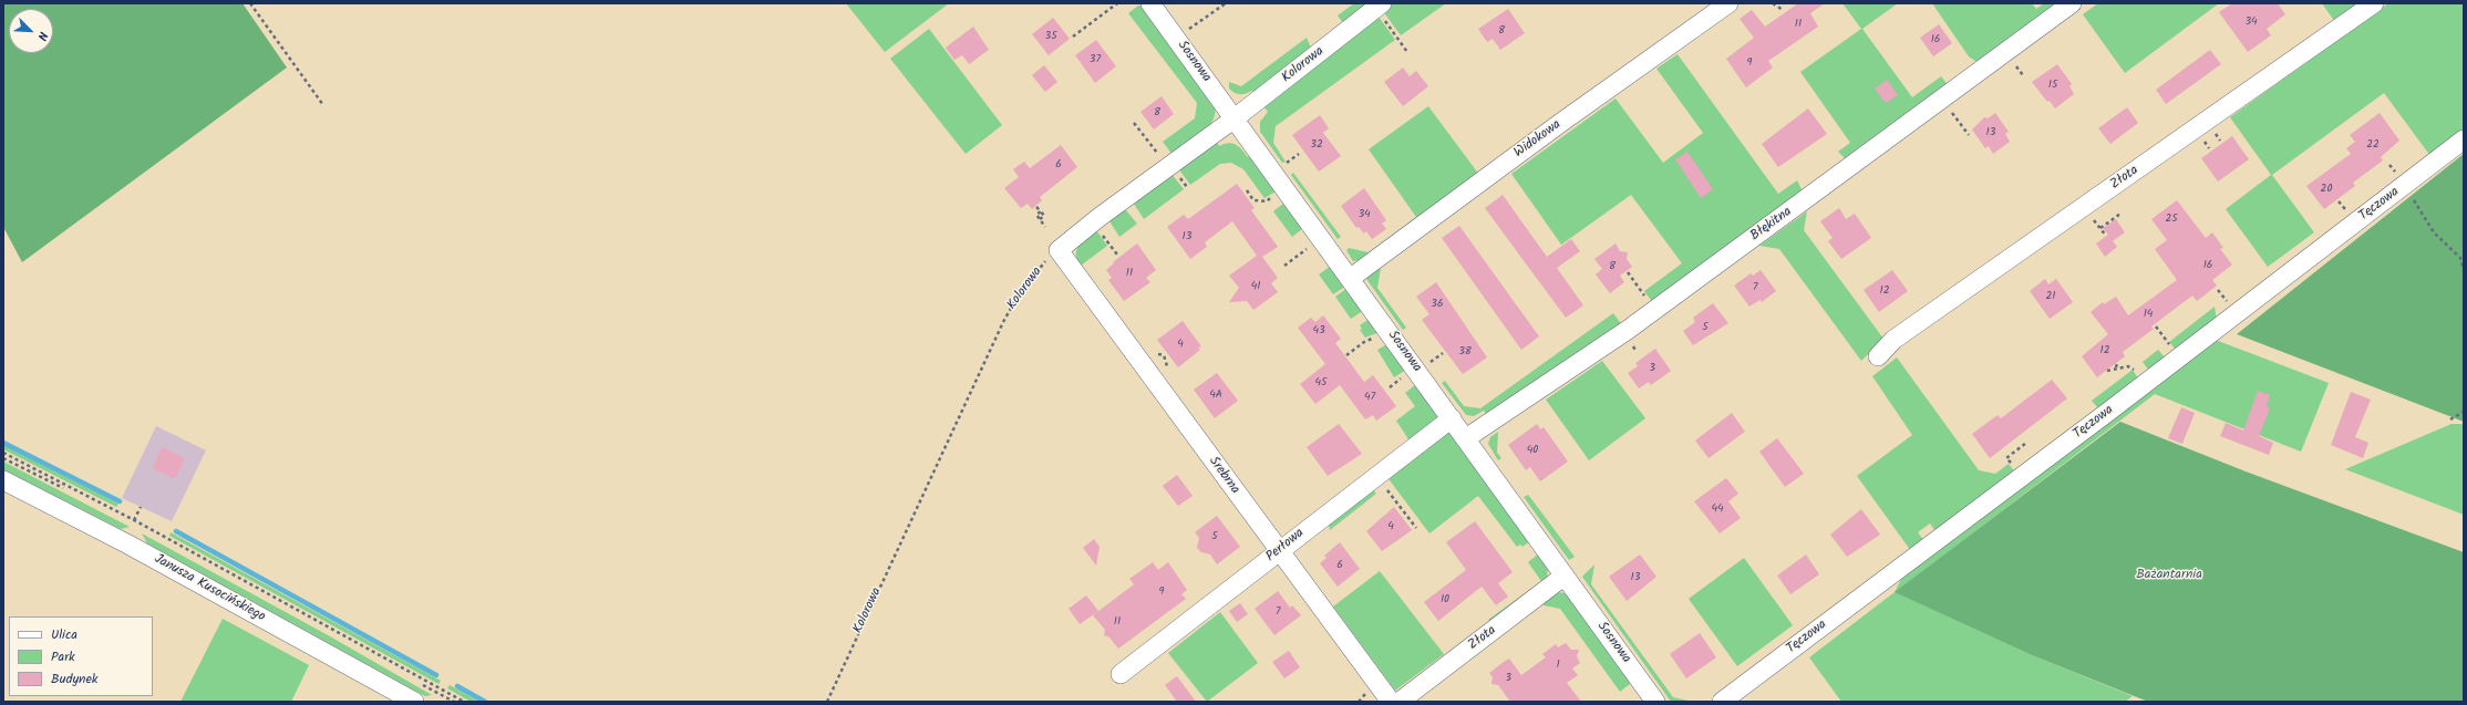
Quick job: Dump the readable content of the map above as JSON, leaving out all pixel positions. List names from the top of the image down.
{
  "streets": {
    "street": [
      "Sosnowa",
      "Kolorowa",
      "Widokowa",
      "Złota",
      "Tęczowa",
      "Błękitna",
      "Srebrna",
      "Perłowa",
      "Janusza Kusocińskiego"
    ]
  },
  "crossings": [
    ["Sosnowa", "Kolorowa"],
    ["Sosnowa", "Widokowa"],
    ["Sosnowa", "Złota"],
    ["Sosnowa", "Błękitna"],
    ["Sosnowa", "Perłowa"],
    ["Kolorowa", "Srebrna"],
    ["Srebrna", "Perłowa"]
  ],
  "parks": ["Bażantarnia"],
  "house_numbers": [
    "34",
    "11",
    "8",
    "35",
    "16",
    "37",
    "9",
    "15",
    "8",
    "13",
    "32",
    "22",
    "6",
    "20",
    "34",
    "25",
    "13",
    "16",
    "8",
    "11",
    "41",
    "7",
    "12",
    "21",
    "36",
    "14",
    "5",
    "43",
    "4",
    "12",
    "38",
    "3",
    "45",
    "4A",
    "47",
    "40",
    "44",
    "4",
    "5",
    "6",
    "13",
    "9",
    "10",
    "7",
    "11",
    "1",
    "3"
  ],
  "legend": ["Ulica", "Park", "Budynek"],
  "north": "bottom right"
}
